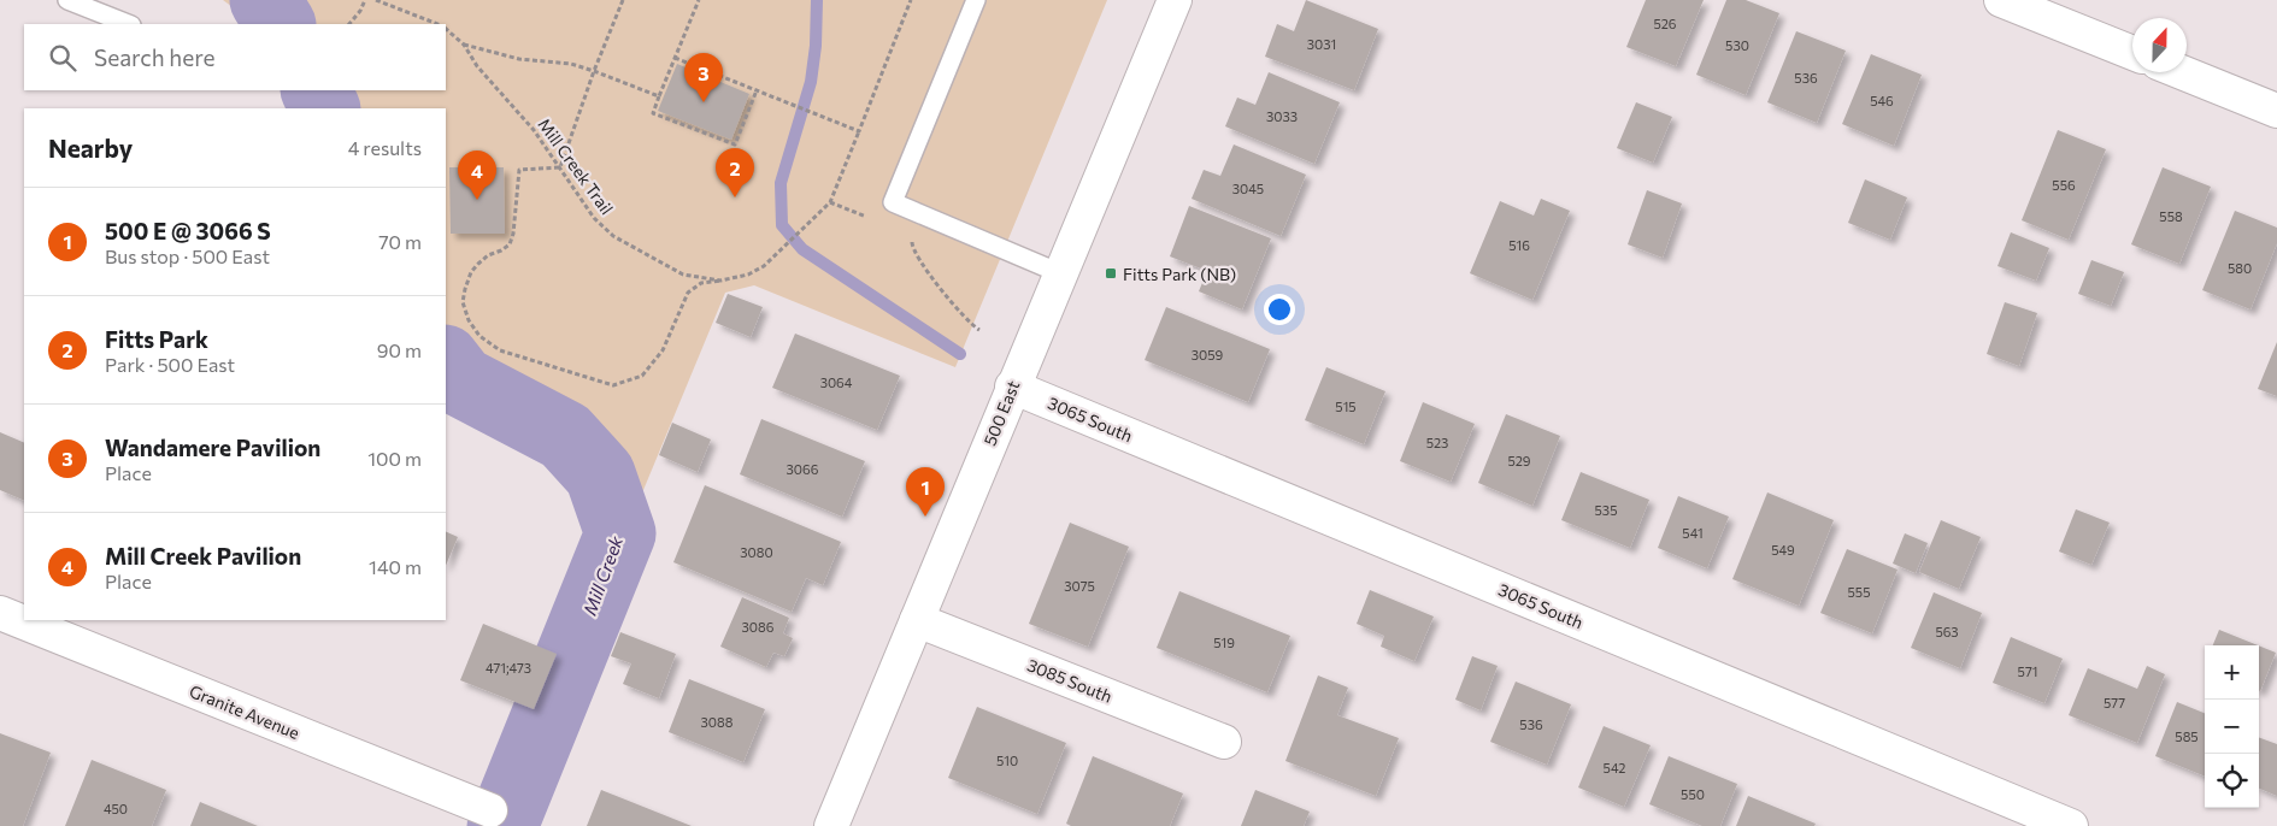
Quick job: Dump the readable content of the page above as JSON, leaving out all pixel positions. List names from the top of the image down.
{
  "streets": {
    "street": [
      "500 East",
      "3065 South",
      "3085 South",
      "Granite Avenue"
    ],
    "path": ["Mill Creek Trail"]
  },
  "crossings": [
    ["500 East", "3065 South"],
    ["500 East", "3085 South"]
  ],
  "water": ["Mill Creek"],
  "places": {
    "transit": ["Fitts Park (NB)"]
  },
  "house_numbers": [
    "526",
    "3031",
    "530",
    "536",
    "546",
    "3033",
    "556",
    "3045",
    "558",
    "516",
    "580",
    "3059",
    "3064",
    "515",
    "523",
    "529",
    "3066",
    "535",
    "541",
    "549",
    "3080",
    "3075",
    "555",
    "3086",
    "563",
    "519",
    "471;473",
    "571",
    "577",
    "3088",
    "536",
    "585",
    "510",
    "542",
    "550",
    "450"
  ],
  "north": "top",
  "page": {
    "search": "Search here",
    "pins": [
      "3",
      "2",
      "4",
      "1"
    ],
    "heading": ["Nearby", "4 results"],
    "list": [
      {
        "mark": "1",
        "name": "500 E @ 3066 S",
        "note": "Bus stop · 500 East",
        "value": "70 m"
      },
      {
        "mark": "2",
        "name": "Fitts Park",
        "note": "Park · 500 East",
        "value": "90 m"
      },
      {
        "mark": "3",
        "name": "Wandamere Pavilion",
        "note": "Place",
        "value": "100 m"
      },
      {
        "mark": "4",
        "name": "Mill Creek Pavilion",
        "note": "Place",
        "value": "140 m"
      }
    ],
    "map_buttons": ["+", "−"]
  }
}
